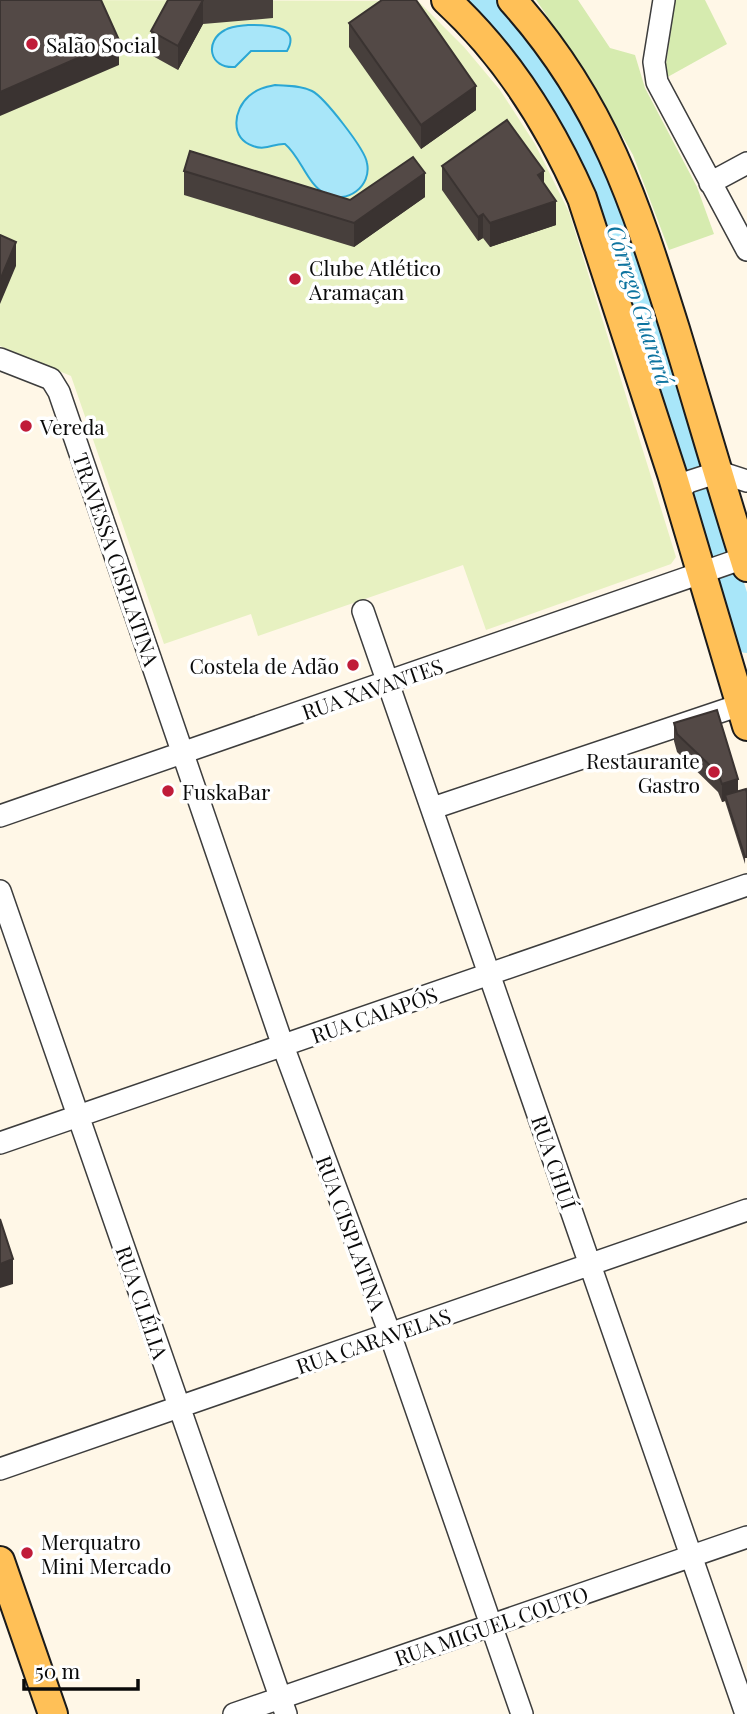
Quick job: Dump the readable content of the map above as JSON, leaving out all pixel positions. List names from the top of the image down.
{
  "streets": {
    "street": [
      "TRAVESSA CISPLATINA",
      "RUA XAVANTES",
      "RUA CAIAPÓS",
      "RUA CHUÍ",
      "RUA CISPLATINA",
      "RUA CLÉLIA",
      "RUA CARAVELAS",
      "RUA MIGUEL COUTO"
    ]
  },
  "crossings": [
    ["TRAVESSA CISPLATINA", "RUA XAVANTES"],
    ["TRAVESSA CISPLATINA", "RUA CISPLATINA"],
    ["RUA XAVANTES", "RUA CHUÍ"],
    ["RUA XAVANTES", "RUA CISPLATINA"],
    ["RUA CAIAPÓS", "RUA CHUÍ"],
    ["RUA CAIAPÓS", "RUA CISPLATINA"],
    ["RUA CAIAPÓS", "RUA CLÉLIA"],
    ["RUA CHUÍ", "RUA CARAVELAS"],
    ["RUA CHUÍ", "RUA MIGUEL COUTO"],
    ["RUA CISPLATINA", "RUA CARAVELAS"],
    ["RUA CISPLATINA", "RUA MIGUEL COUTO"],
    ["RUA CLÉLIA", "RUA CARAVELAS"],
    ["RUA CLÉLIA", "RUA MIGUEL COUTO"]
  ],
  "water": ["Córrego Guarará"],
  "places": [
    "Salão Social",
    "Clube Atlético Aramaçan",
    "Vereda",
    "Costela de Adão",
    "Restaurante Gastro",
    "FuskaBar",
    "Merquatro Mini Mercado"
  ],
  "scale_bar": "50 m"
}
